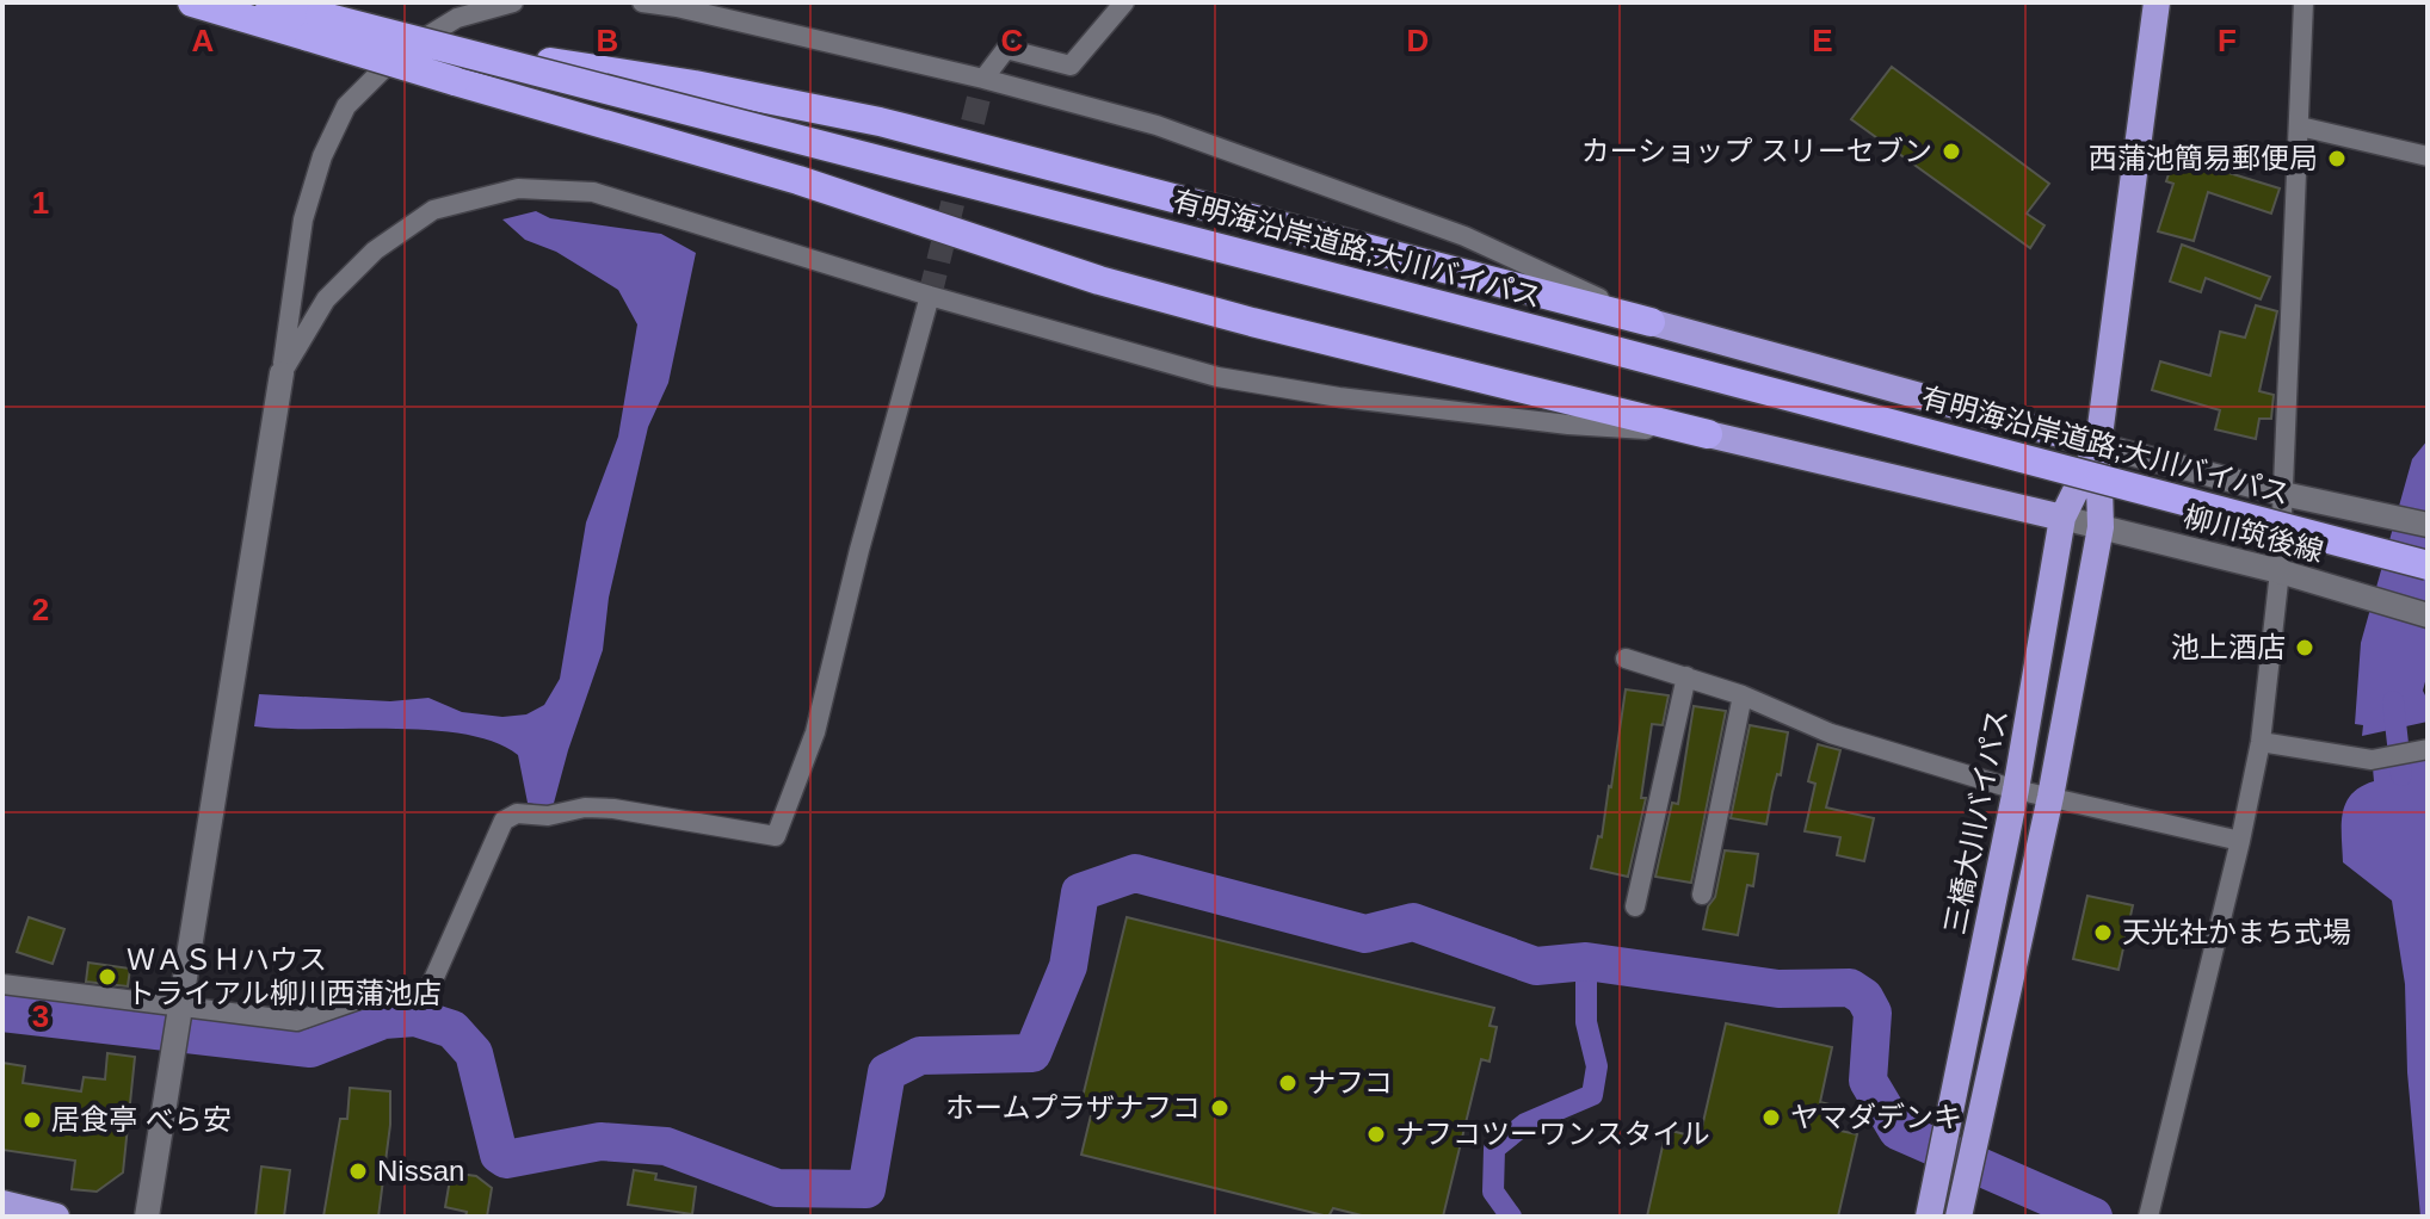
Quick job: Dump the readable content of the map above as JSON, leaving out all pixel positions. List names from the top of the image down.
{
  "streets": {
    "highway": ["有明海沿岸道路;大川バイパス", "三橋大川バイパス"],
    "street": ["柳川筑後線"]
  },
  "crossings": [
    ["柳川筑後線", "三橋大川バイパス"]
  ],
  "places": [
    "カーショップ スリーセブン",
    "西蒲池簡易郵便局",
    "池上酒店",
    "天光社かまち式場",
    "ＷＡＳＨハウス トライアル柳川西蒲池店",
    "ナフコ",
    "ホームプラザナフコ",
    "ヤマダデンキ",
    "居食亭 べら安",
    "ナフコツーワンスタイル",
    "Nissan"
  ],
  "grid": {
    "columns": [
      "A",
      "B",
      "C",
      "D",
      "E",
      "F"
    ],
    "rows": ["1", "2", "3"]
  }
}
